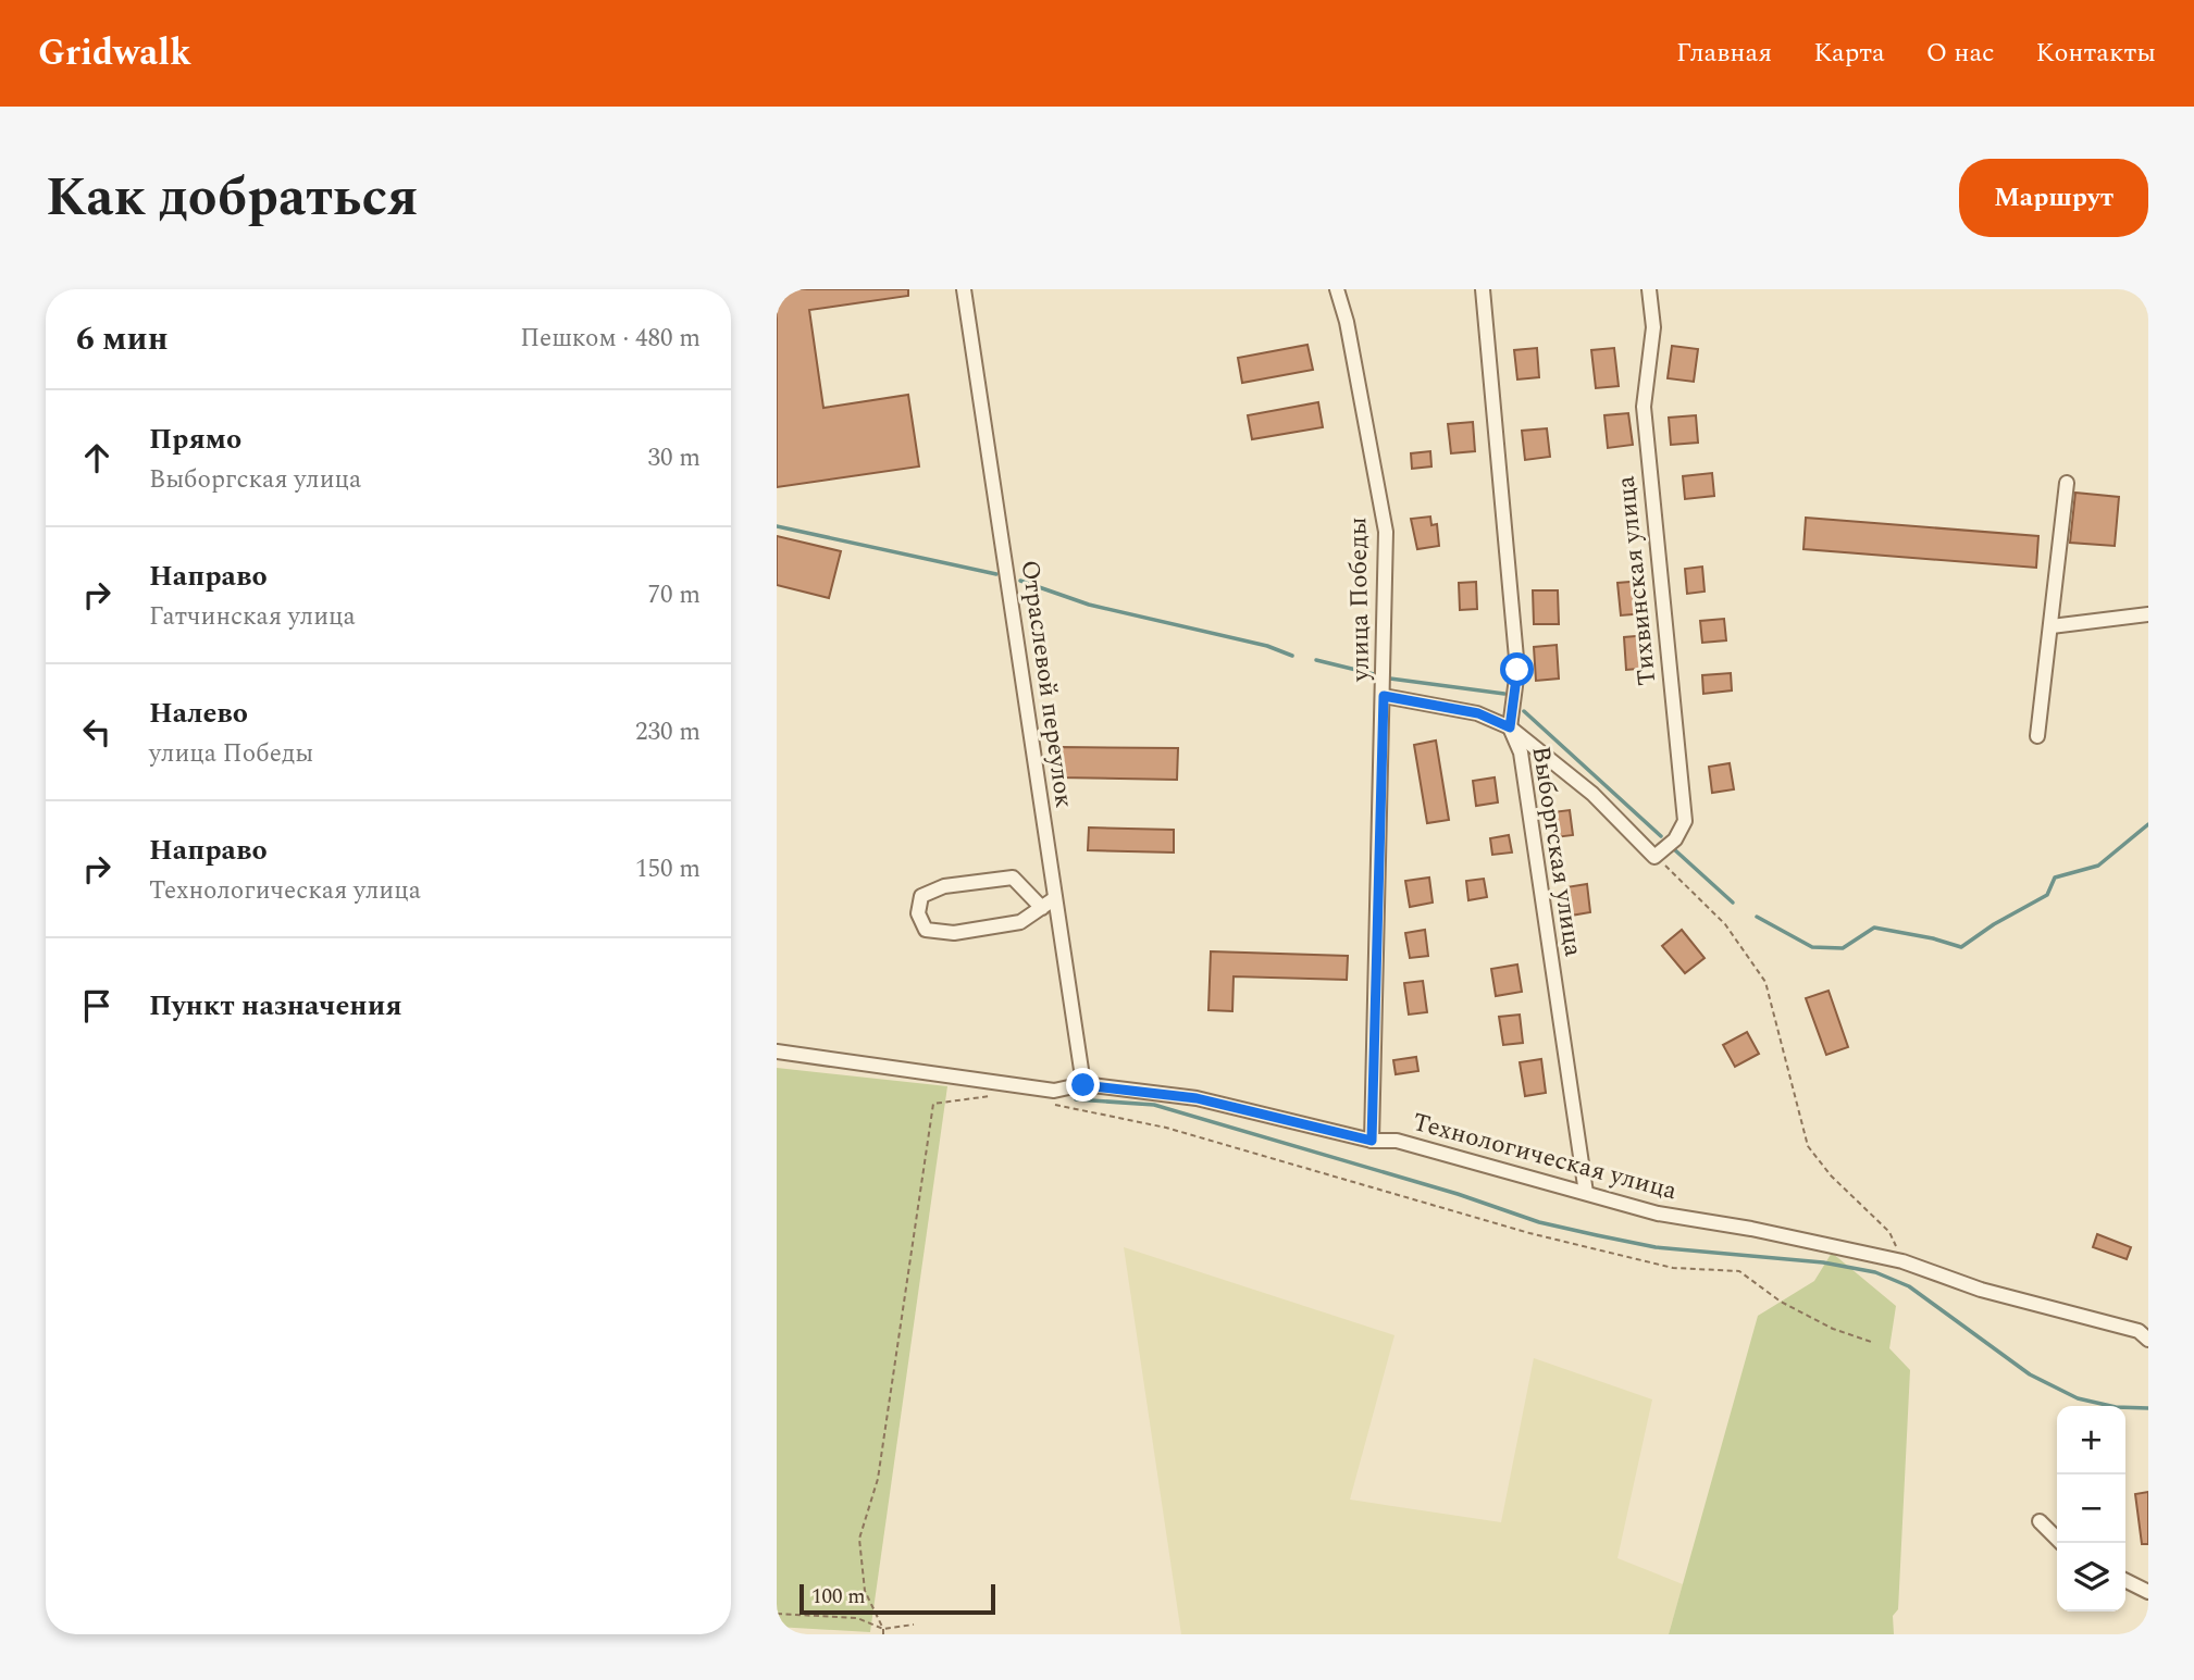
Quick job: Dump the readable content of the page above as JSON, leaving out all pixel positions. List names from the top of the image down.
{
  "streets": {
    "street": [
      "Тихвинская улица",
      "улица Победы",
      "Отраслевой переулок",
      "Выборгская улица",
      "Технологическая улица"
    ]
  },
  "crossings": [
    ["улица Победы", "Технологическая улица"],
    ["Отраслевой переулок", "Технологическая улица"],
    ["Выборгская улица", "Технологическая улица"]
  ],
  "scale_bar": "100 m",
  "page": {
    "header": "Gridwalk",
    "nav": [
      "Главная",
      "Карта",
      "О нас",
      "Контакты"
    ],
    "title": "Как добраться",
    "buttons": "Маршрут",
    "heading": ["6 мин", "Пешком · 480 m"],
    "list": [
      ["Прямо", "Выборгская улица", "30 m"],
      ["Направо", "Гатчинская улица", "70 m"],
      ["Налево", "улица Победы", "230 m"],
      ["Направо", "Технологическая улица", "150 m"],
      "Пункт назначения"
    ],
    "map_buttons": ["+", "−"],
    "scale": "100 m"
  }
}
